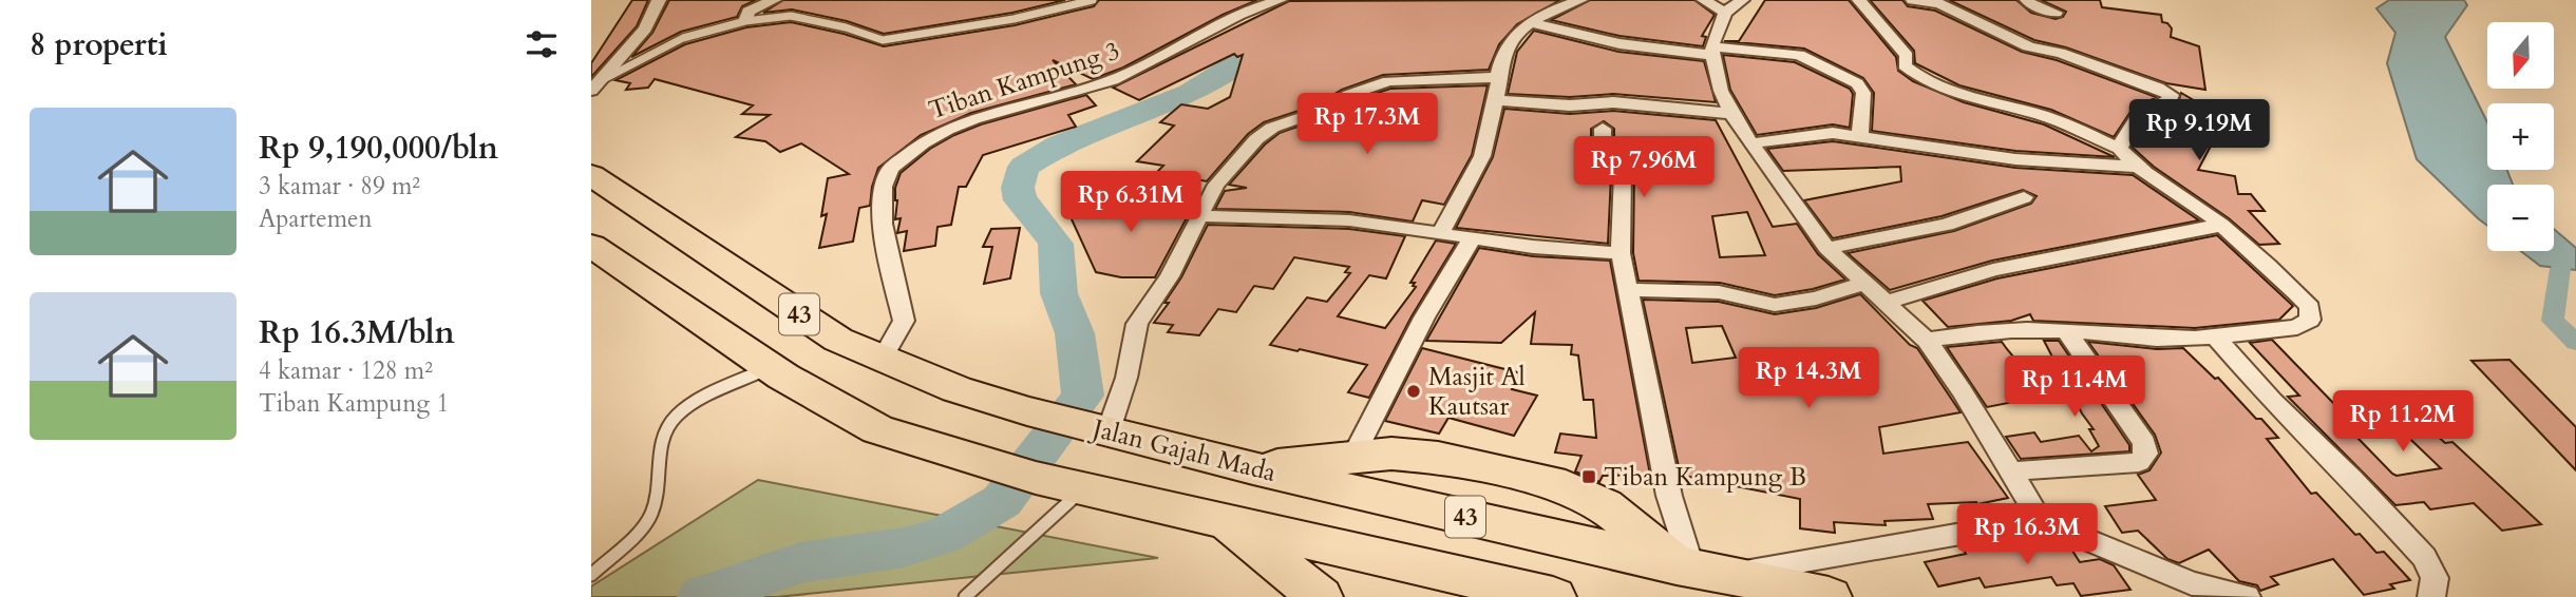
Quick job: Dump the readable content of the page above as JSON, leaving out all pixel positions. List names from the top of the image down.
{
  "streets": {
    "highway": ["43", "Jalan Gajah Mada"],
    "street": ["Tiban Kampung 3"]
  },
  "crossings": [
    ["Tiban Kampung 3", "Jalan Gajah Mada"]
  ],
  "places": {
    "other": ["Masjit Al Kautsar"],
    "transit": ["Tiban Kampung B"]
  },
  "north": "bottom",
  "page": {
    "heading": "8 properti",
    "map_buttons": ["+", "−"],
    "list": [
      {
        "name": "Rp 9,190,000/bln",
        "note": "3 kamar · 89 m² · Apartemen"
      },
      {
        "name": "Rp 16.3M/bln",
        "note": "4 kamar · 128 m² · Tiban Kampung 1"
      }
    ],
    "price": [
      "Rp 17.3M",
      "Rp 9.19M",
      "Rp 7.96M",
      "Rp 6.31M",
      "Rp 14.3M",
      "Rp 11.4M",
      "Rp 11.2M",
      "Rp 16.3M"
    ]
  }
}
